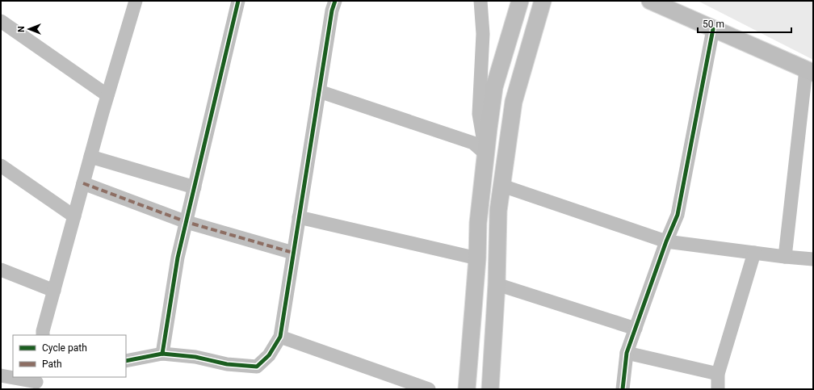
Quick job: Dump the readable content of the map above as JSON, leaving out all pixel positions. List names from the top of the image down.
{
  "legend": ["Cycle path", "Path"],
  "scale_bar": "50 m",
  "north": "left"
}
